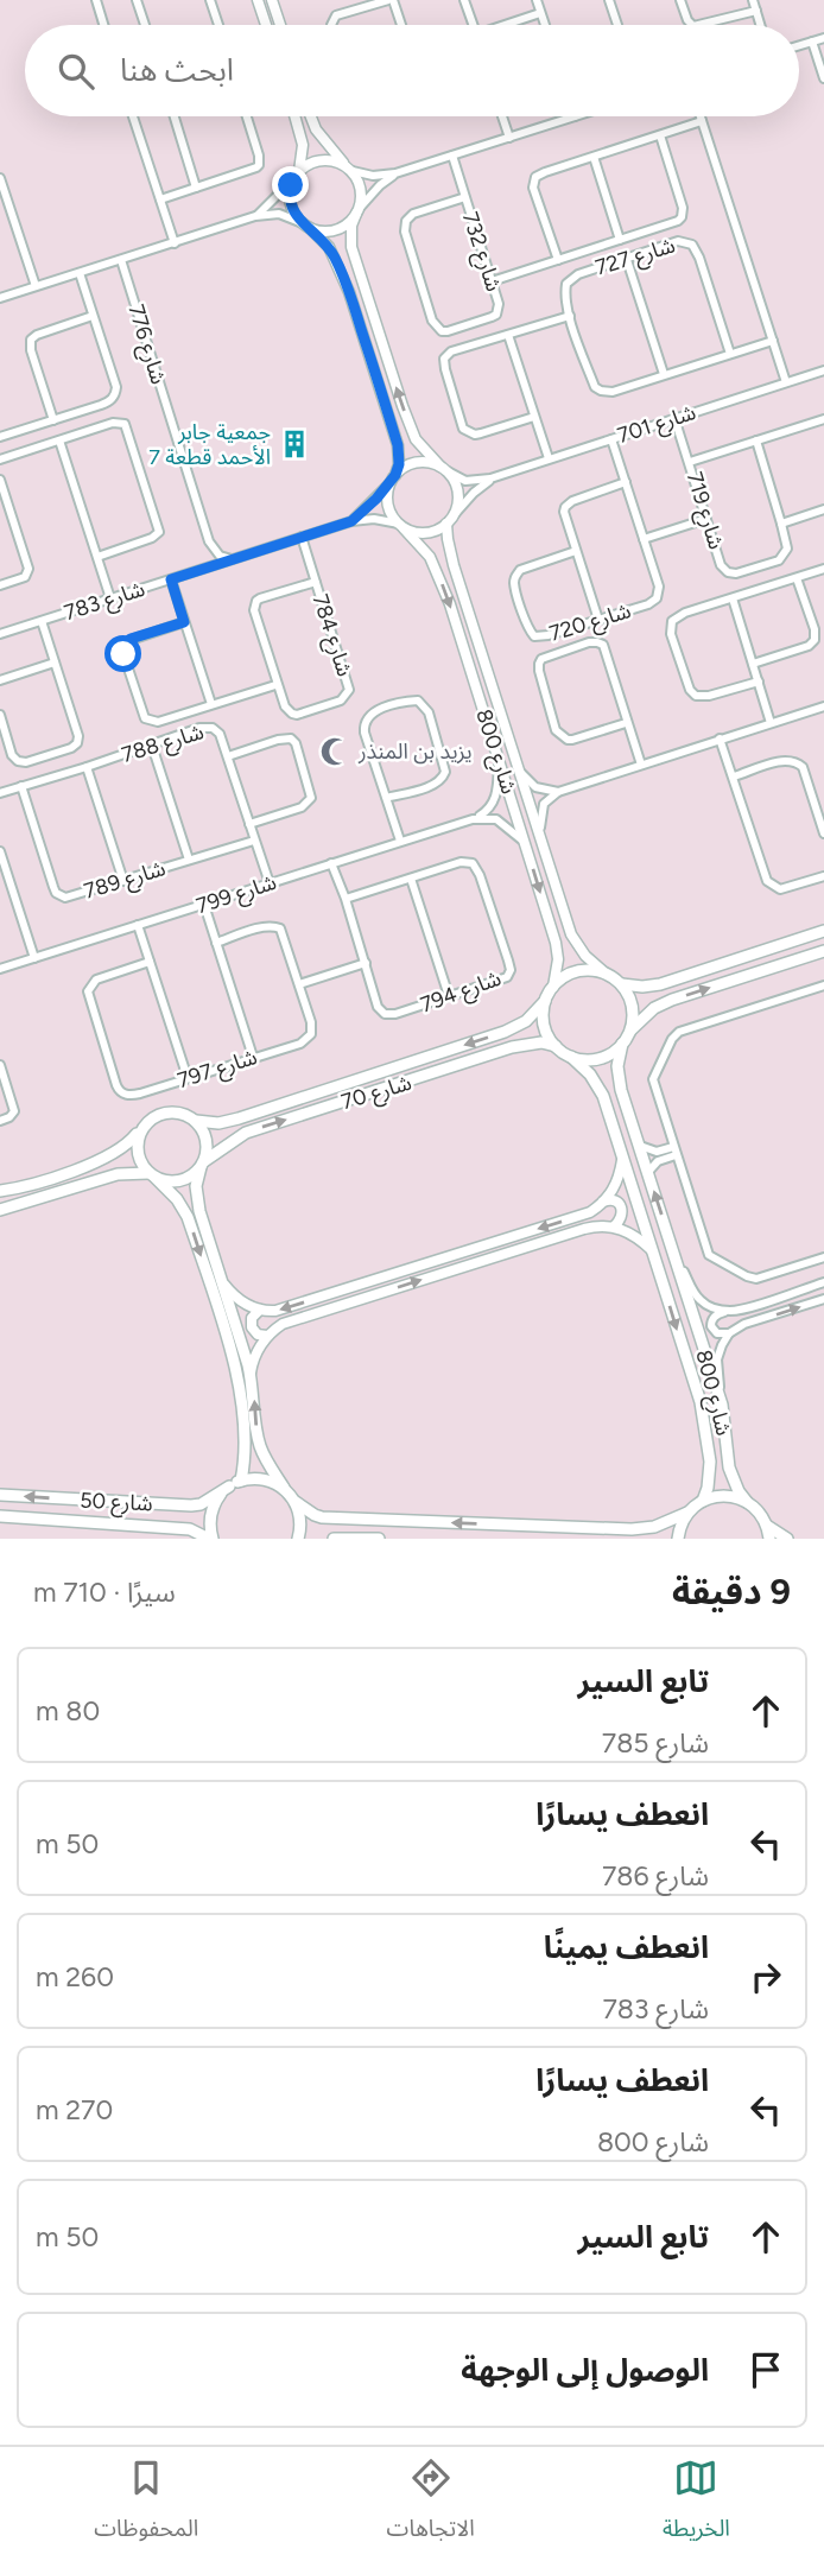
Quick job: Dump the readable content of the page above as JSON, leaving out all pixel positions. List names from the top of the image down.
{
  "streets": {
    "main road": ["شارع 800", "شارع 70", "شارع 50"],
    "street": [
      "شارع 732",
      "شارع 727",
      "شارع 776",
      "شارع 701",
      "شارع 719",
      "شارع 783",
      "شارع 720",
      "شارع 784",
      "شارع 788",
      "شارع 789",
      "شارع 799",
      "شارع 794",
      "شارع 797"
    ]
  },
  "crossings": [
    ["شارع 776", "شارع 783"],
    ["شارع 701", "شارع 719"],
    ["شارع 701", "شارع 783"],
    ["شارع 701", "شارع 720"],
    ["شارع 701", "شارع 800"],
    ["شارع 783", "شارع 784"],
    ["شارع 783", "شارع 800"],
    ["شارع 788", "شارع 789"],
    ["شارع 788", "شارع 799"],
    ["شارع 800", "شارع 799"],
    ["شارع 800", "شارع 70"],
    ["شارع 799", "شارع 794"]
  ],
  "places": {
    "building": ["جمعية جابر الأحمد قطعة 7"],
    "mosque": ["يزيد بن المنذر"]
  },
  "page": {
    "search": "ابحث هنا",
    "heading": ["9 دقيقة", "سيرًا · 710 m"],
    "list": [
      ["تابع السير", "شارع 785", "80 m"],
      ["انعطف يسارًا", "شارع 786", "50 m"],
      ["انعطف يمينًا", "شارع 783", "260 m"],
      ["انعطف يسارًا", "شارع 800", "270 m"],
      ["تابع السير", "50 m"],
      "الوصول إلى الوجهة"
    ],
    "nav": ["الخريطة", "الاتجاهات", "المحفوظات"]
  }
}
